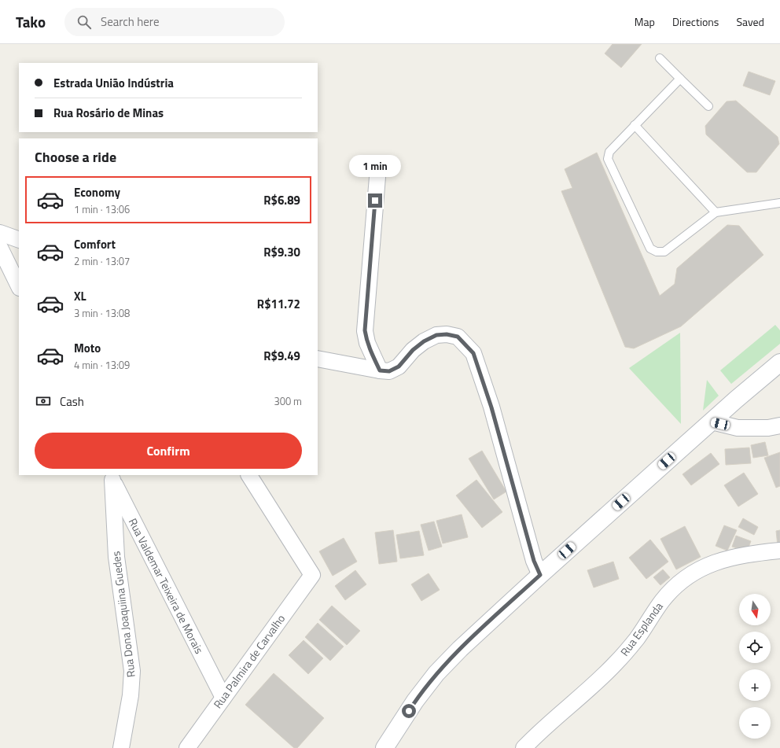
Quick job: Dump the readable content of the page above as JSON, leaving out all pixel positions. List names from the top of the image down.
{
  "streets": {
    "street": [
      "Rua Valdemar Teixeira de Morais",
      "Rua Dona Joaquiina Guedes",
      "Rua Esplanda",
      "Rua Palmira de Carvalho"
    ]
  },
  "crossings": [
    ["Rua Valdemar Teixeira de Morais", "Rua Dona Joaquiina Guedes"],
    ["Rua Valdemar Teixeira de Morais", "Rua Palmira de Carvalho"]
  ],
  "north": "bottom",
  "page": {
    "header": "Tako",
    "search": "Search here",
    "nav": ["Map", "Directions", "Saved"],
    "banner": ["Estrada União Indústria", "Rua Rosário de Minas"],
    "heading": "Choose a ride",
    "bubble": "1 min",
    "list": [
      {
        "name": "Economy",
        "note": "1 min · 13:06",
        "value": "R$6.89"
      },
      {
        "name": "Comfort",
        "note": "2 min · 13:07",
        "value": "R$9.30"
      },
      {
        "name": "XL",
        "note": "3 min · 13:08",
        "value": "R$11.72"
      },
      {
        "name": "Moto",
        "note": "4 min · 13:09",
        "value": "R$9.49"
      }
    ],
    "pay": ["Cash", "300 m"],
    "buttons": "Confirm",
    "map_buttons": ["+", "−"]
  }
}
